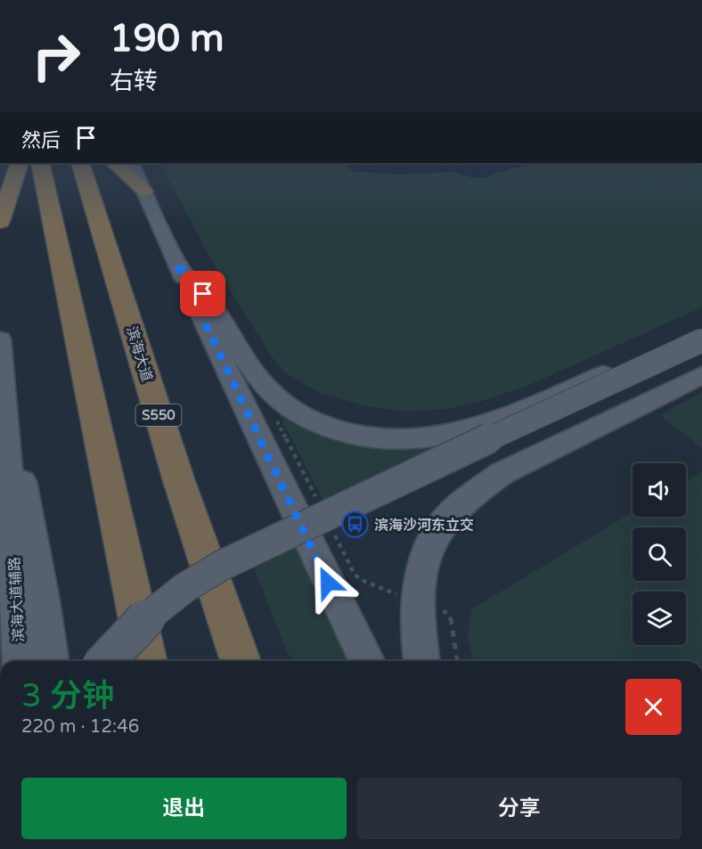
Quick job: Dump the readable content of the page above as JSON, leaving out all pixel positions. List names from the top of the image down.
{
  "streets": {
    "highway": ["滨海大道", "S550"],
    "main road": ["滨海大道辅路"]
  },
  "places": {
    "bus stop": ["滨海沙河东立交"]
  },
  "page": {
    "turn": ["190 m", "右转"],
    "then": "然后",
    "heading": ["3 分钟", "220 m · 12:46"],
    "buttons": ["退出", "分享"]
  }
}
